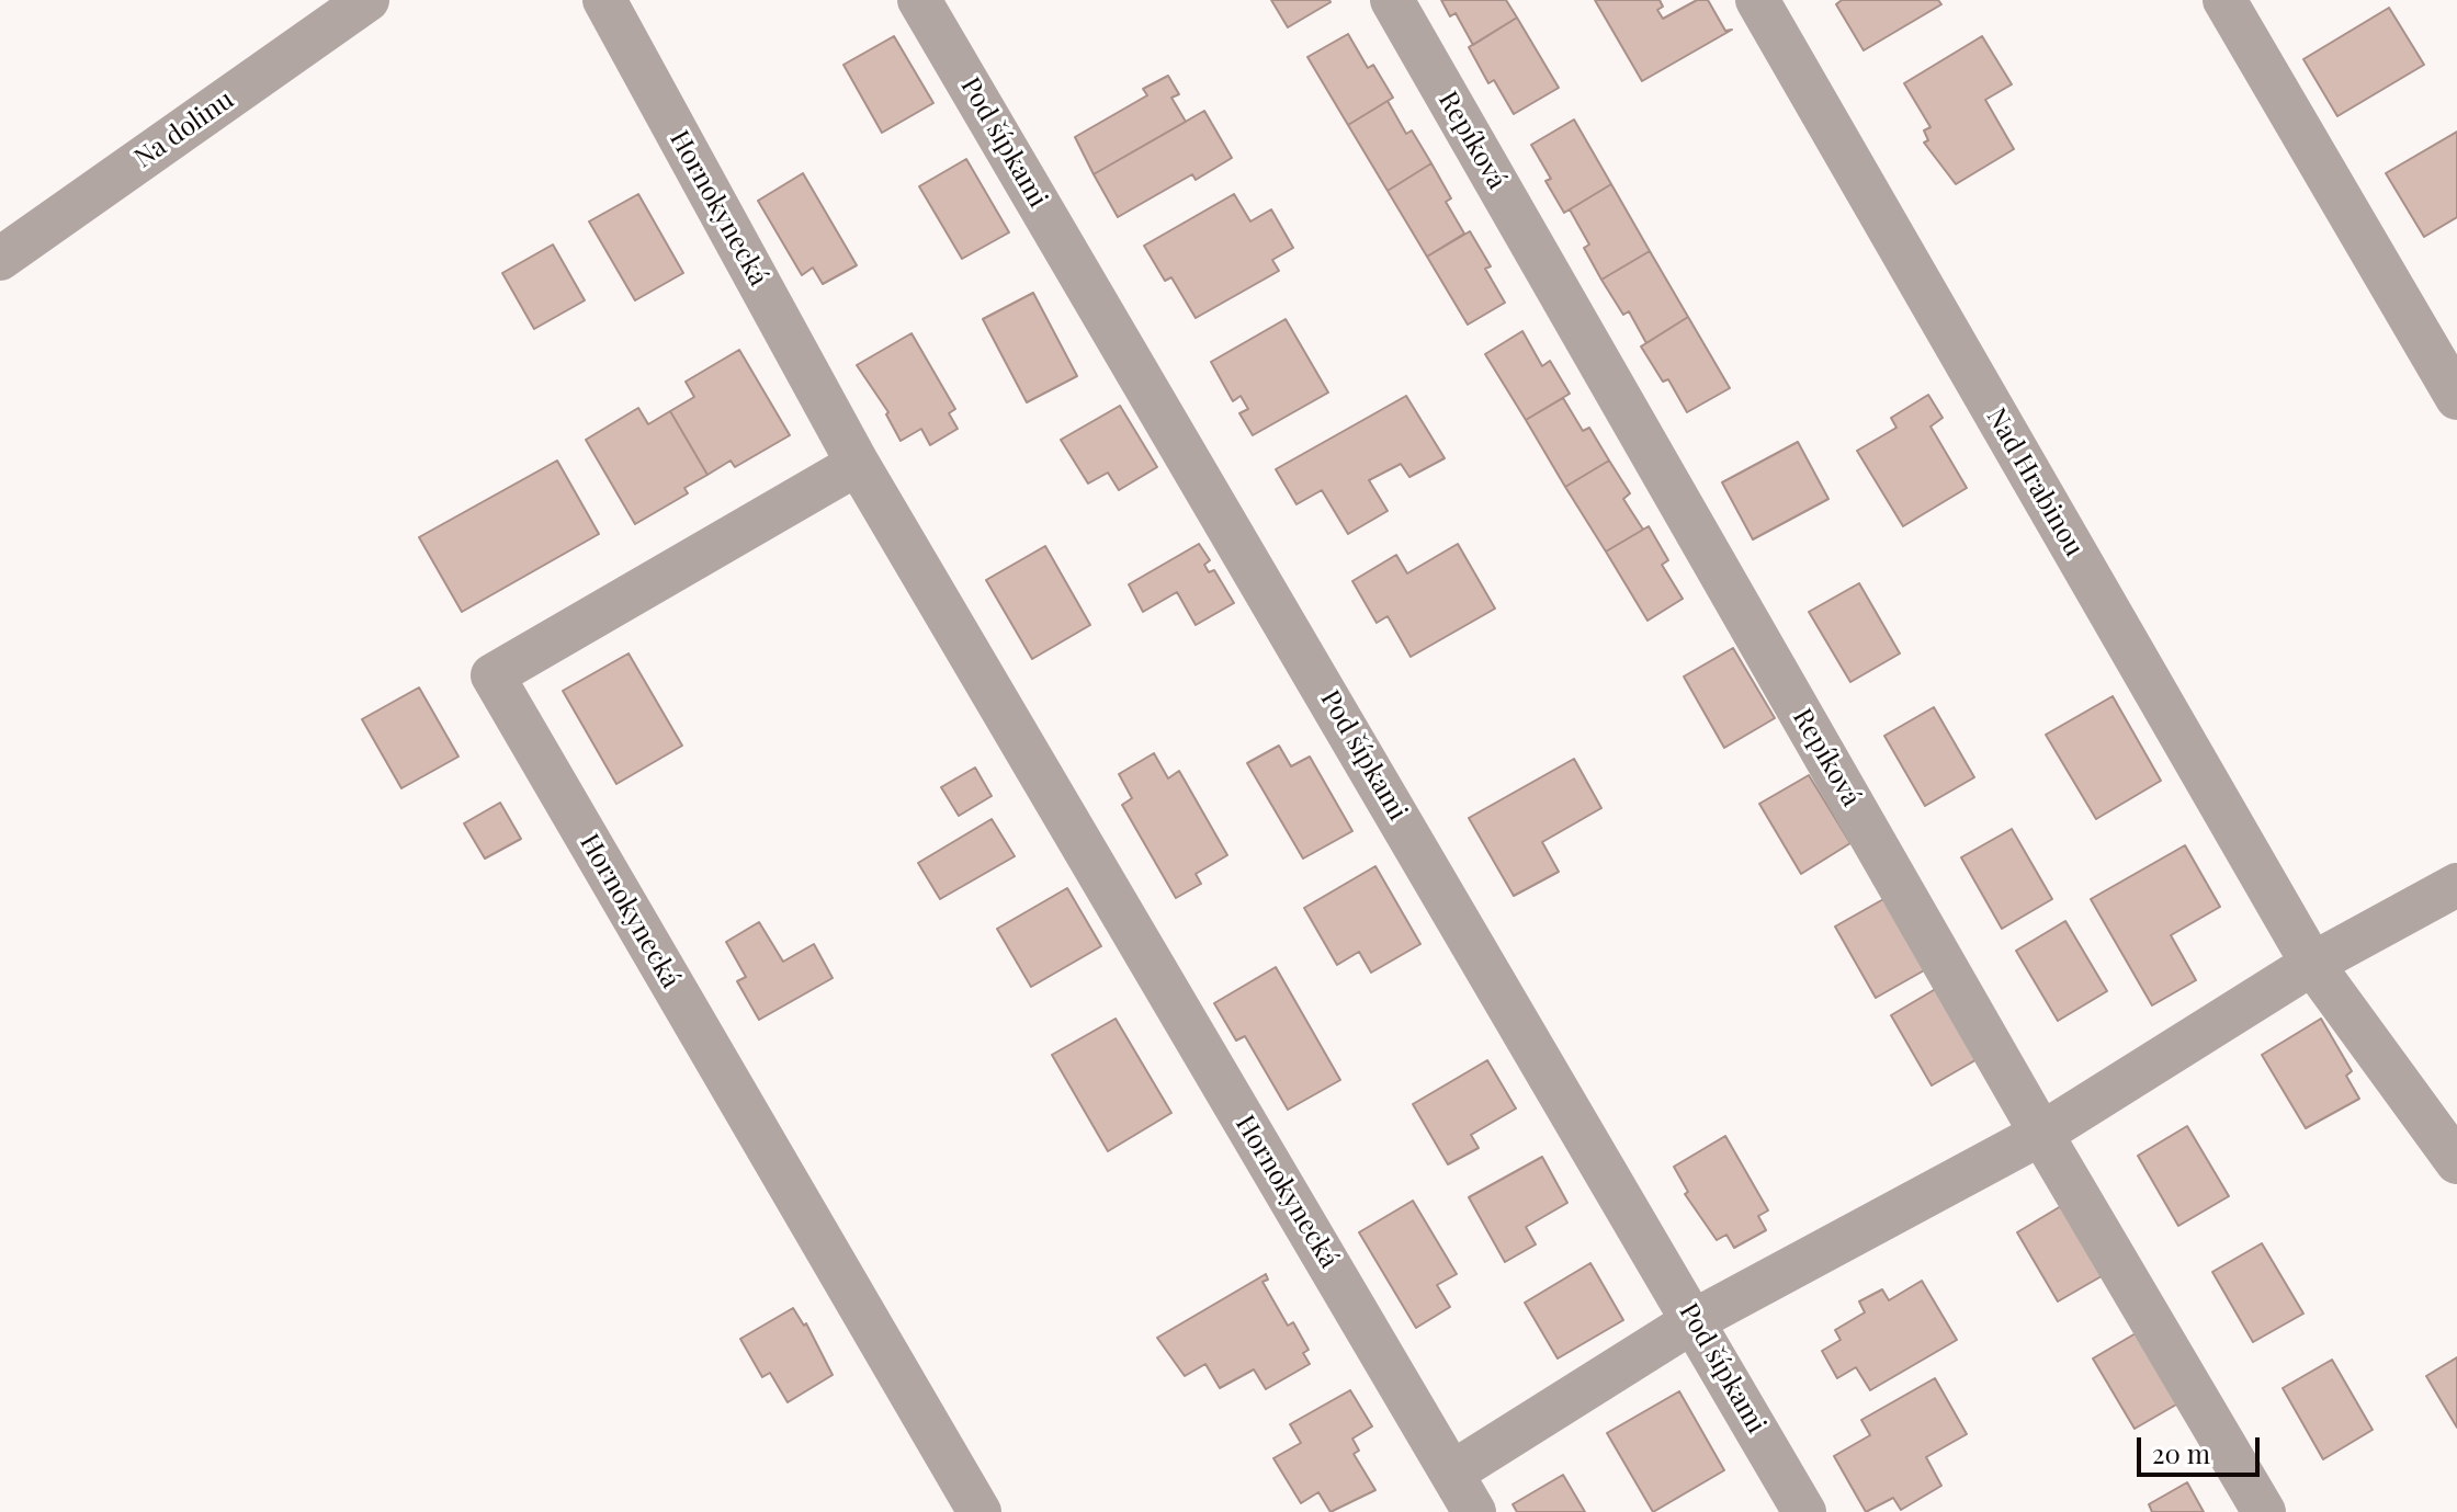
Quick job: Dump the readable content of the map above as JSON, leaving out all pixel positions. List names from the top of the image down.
{
  "streets": {
    "street": [
      "Na dolinu",
      "Repíková",
      "Pod šípkami",
      "Hornokynecká",
      "Nad Hrabinou"
    ]
  },
  "scale_bar": "20 m"
}
